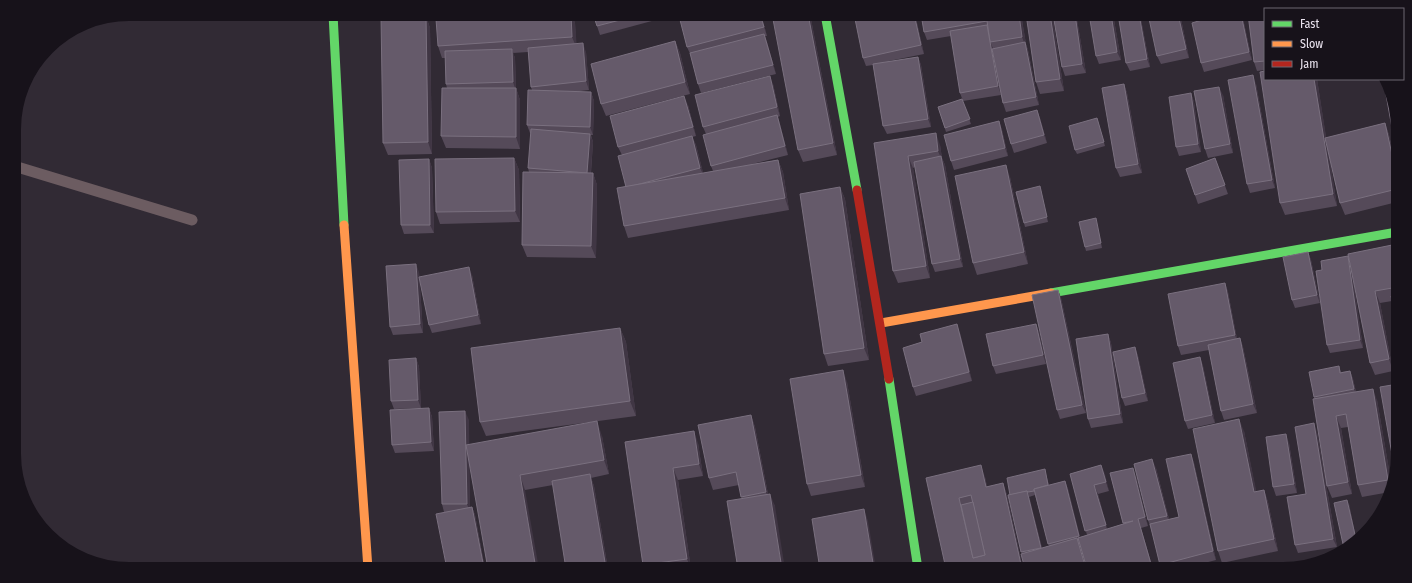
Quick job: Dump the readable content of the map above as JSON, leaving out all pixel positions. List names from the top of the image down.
{
  "legend": ["Fast", "Slow", "Jam"]
}
